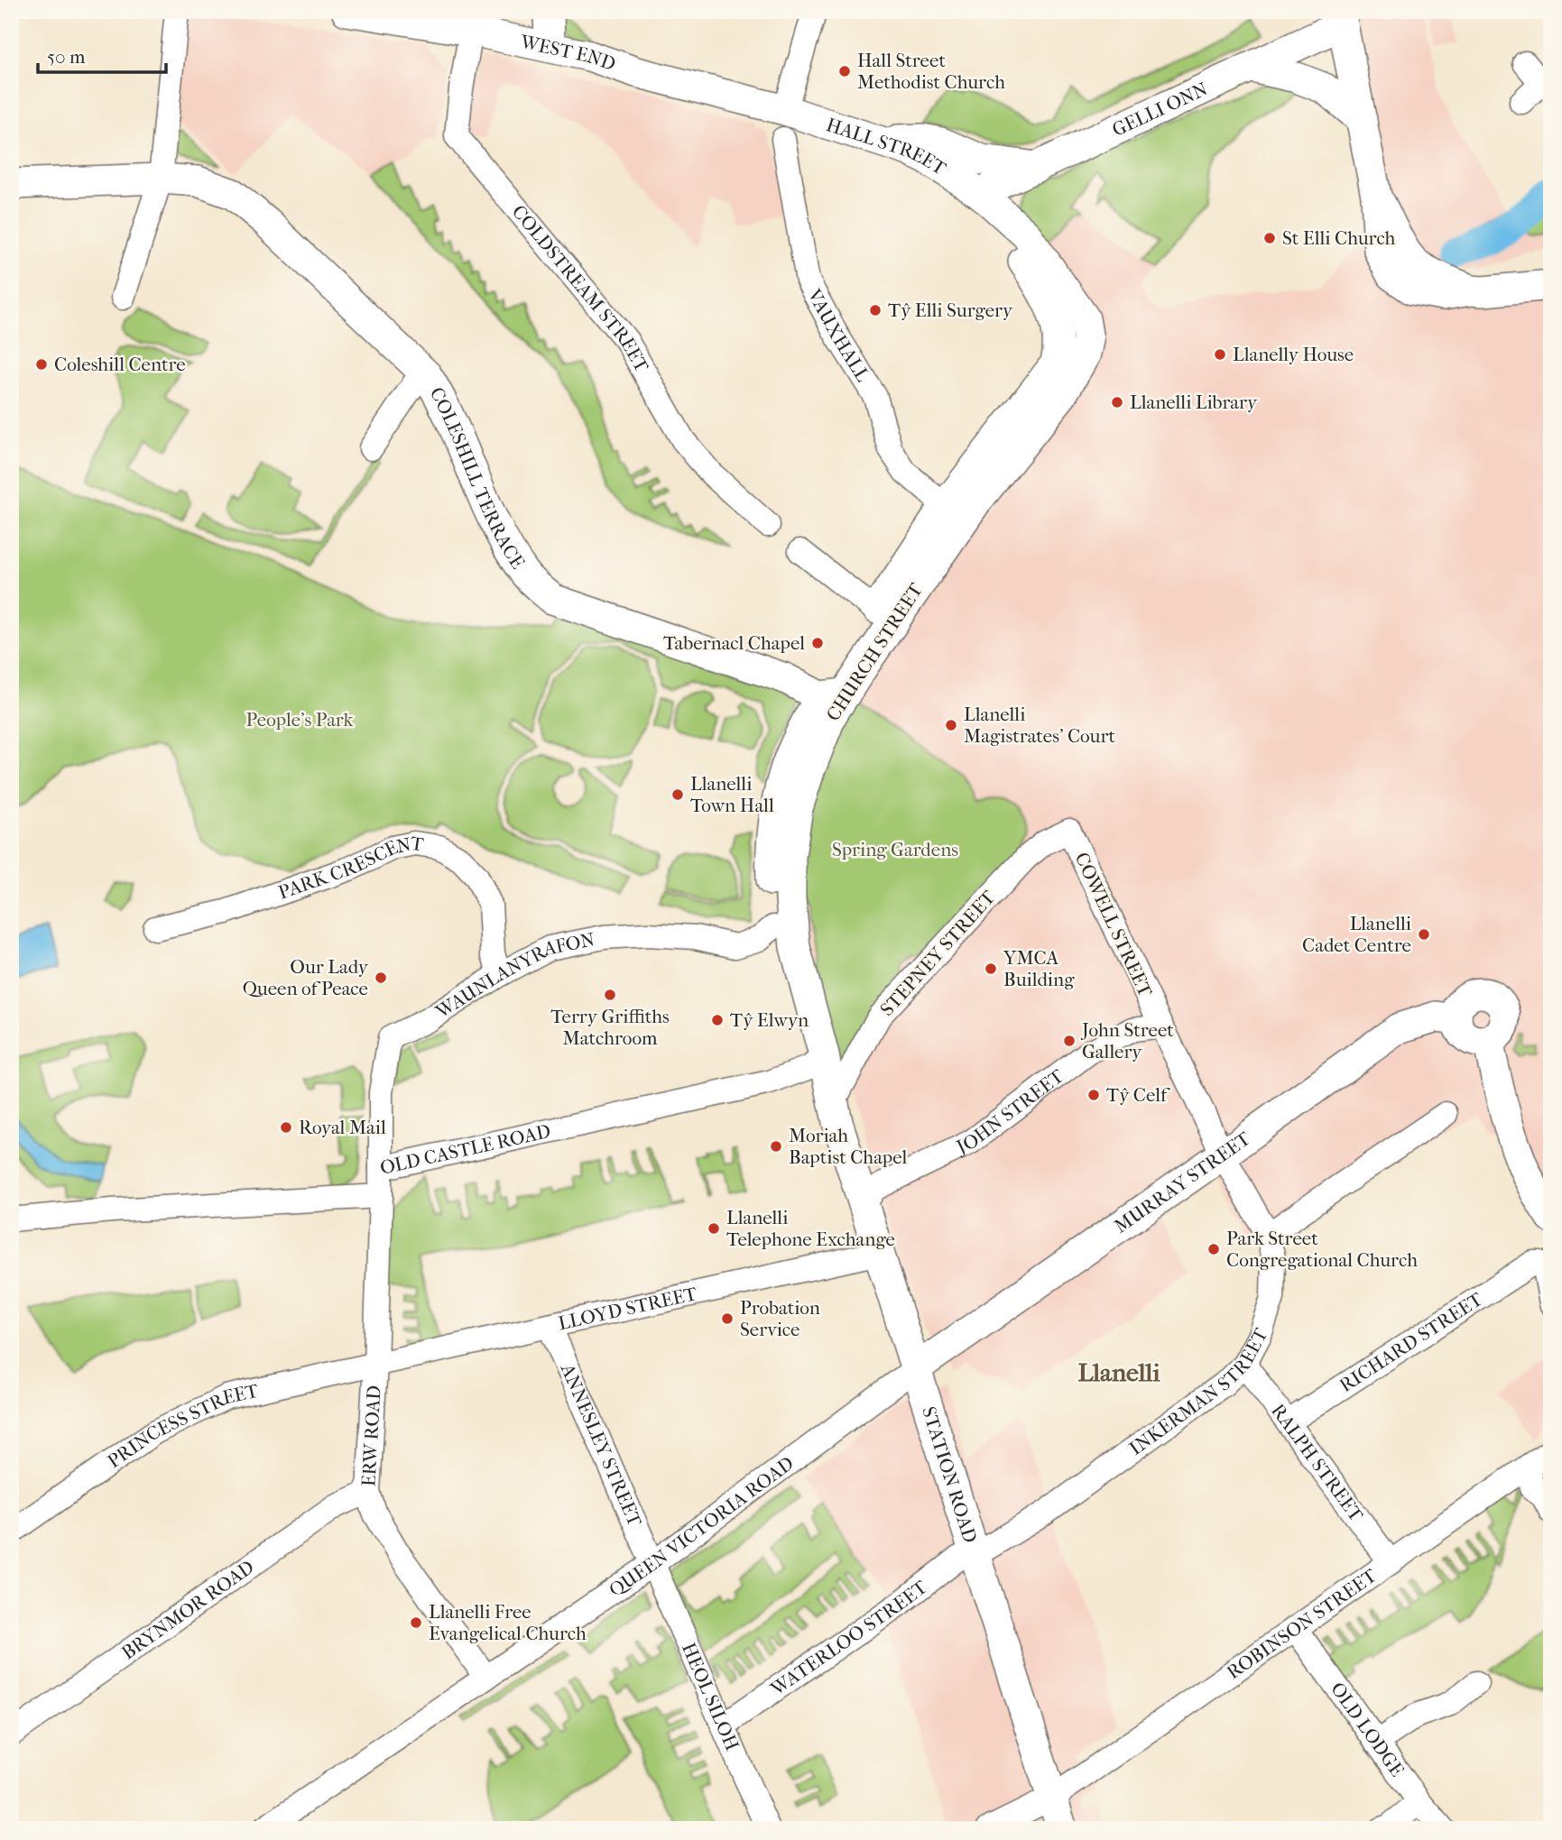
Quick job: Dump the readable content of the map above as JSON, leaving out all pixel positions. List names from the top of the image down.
{
  "streets": {
    "main road": [
      "WEST END",
      "GELLI ONN",
      "HALL STREET",
      "COLESHILL TERRACE",
      "CHURCH STREET",
      "MURRAY STREET",
      "STATION ROAD"
    ],
    "street": [
      "COLDSTREAM STREET",
      "VAUXHALL",
      "PARK CRESCENT",
      "COWELL STREET",
      "STEPNEY STREET",
      "WAUNLANYRAFON",
      "JOHN STREET",
      "OLD CASTLE ROAD",
      "LLOYD STREET",
      "RICHARD STREET",
      "INKERMAN STREET",
      "PRINCESS STREET",
      "ERW ROAD",
      "ANNESLEY STREET",
      "RALPH STREET",
      "QUEEN VICTORIA ROAD",
      "BRYNMOR ROAD",
      "ROBINSON STREET",
      "WATERLOO STREET",
      "HEOL SILOH",
      "OLD LODGE"
    ]
  },
  "crossings": [
    ["WEST END", "HALL STREET"],
    ["WEST END", "COLDSTREAM STREET"],
    ["WEST END", "VAUXHALL"],
    ["GELLI ONN", "HALL STREET"],
    ["HALL STREET", "VAUXHALL"],
    ["HALL STREET", "CHURCH STREET"],
    ["VAUXHALL", "CHURCH STREET"],
    ["COLESHILL TERRACE", "CHURCH STREET"],
    ["CHURCH STREET", "WAUNLANYRAFON"],
    ["CHURCH STREET", "OLD CASTLE ROAD"],
    ["CHURCH STREET", "STATION ROAD"],
    ["PARK CRESCENT", "WAUNLANYRAFON"],
    ["COWELL STREET", "STEPNEY STREET"],
    ["COWELL STREET", "JOHN STREET"],
    ["COWELL STREET", "MURRAY STREET"],
    ["COWELL STREET", "INKERMAN STREET"],
    ["STEPNEY STREET", "STATION ROAD"],
    ["WAUNLANYRAFON", "OLD CASTLE ROAD"],
    ["JOHN STREET", "STATION ROAD"],
    ["OLD CASTLE ROAD", "ERW ROAD"],
    ["OLD CASTLE ROAD", "STATION ROAD"],
    ["MURRAY STREET", "INKERMAN STREET"],
    ["MURRAY STREET", "STATION ROAD"],
    ["MURRAY STREET", "QUEEN VICTORIA ROAD"],
    ["LLOYD STREET", "PRINCESS STREET"],
    ["LLOYD STREET", "ERW ROAD"],
    ["LLOYD STREET", "ANNESLEY STREET"],
    ["LLOYD STREET", "STATION ROAD"],
    ["RICHARD STREET", "RALPH STREET"],
    ["INKERMAN STREET", "RALPH STREET"],
    ["INKERMAN STREET", "STATION ROAD"],
    ["INKERMAN STREET", "WATERLOO STREET"],
    ["PRINCESS STREET", "ERW ROAD"],
    ["ERW ROAD", "QUEEN VICTORIA ROAD"],
    ["ERW ROAD", "BRYNMOR ROAD"],
    ["ANNESLEY STREET", "QUEEN VICTORIA ROAD"],
    ["ANNESLEY STREET", "HEOL SILOH"],
    ["RALPH STREET", "ROBINSON STREET"],
    ["STATION ROAD", "QUEEN VICTORIA ROAD"],
    ["STATION ROAD", "ROBINSON STREET"],
    ["STATION ROAD", "WATERLOO STREET"],
    ["QUEEN VICTORIA ROAD", "HEOL SILOH"],
    ["ROBINSON STREET", "OLD LODGE"],
    ["WATERLOO STREET", "HEOL SILOH"]
  ],
  "districts": ["Llanelli"],
  "parks": ["People's Park", "Spring Gardens"],
  "places": [
    "Hall Street Methodist Church",
    "St Elli Church",
    "Tŷ Elli Surgery",
    "Llanelly House",
    "Coleshill Centre",
    "Llanelli Library",
    "Tabernacl Chapel",
    "Llanelli Magistrates' Court",
    "Llanelli Town Hall",
    "Llanelli Cadet Centre",
    "YMCA Building",
    "Our Lady Queen of Peace",
    "Terry Griffiths Matchroom",
    "Tŷ Elwyn",
    "John Street Gallery",
    "Tŷ Celf",
    "Royal Mail",
    "Moriah Baptist Chapel",
    "Llanelli Telephone Exchange",
    "Park Street Congregational Church",
    "Probation Service",
    "Llanelli Free Evangelical Church"
  ],
  "scale_bar": "50 m"
}
